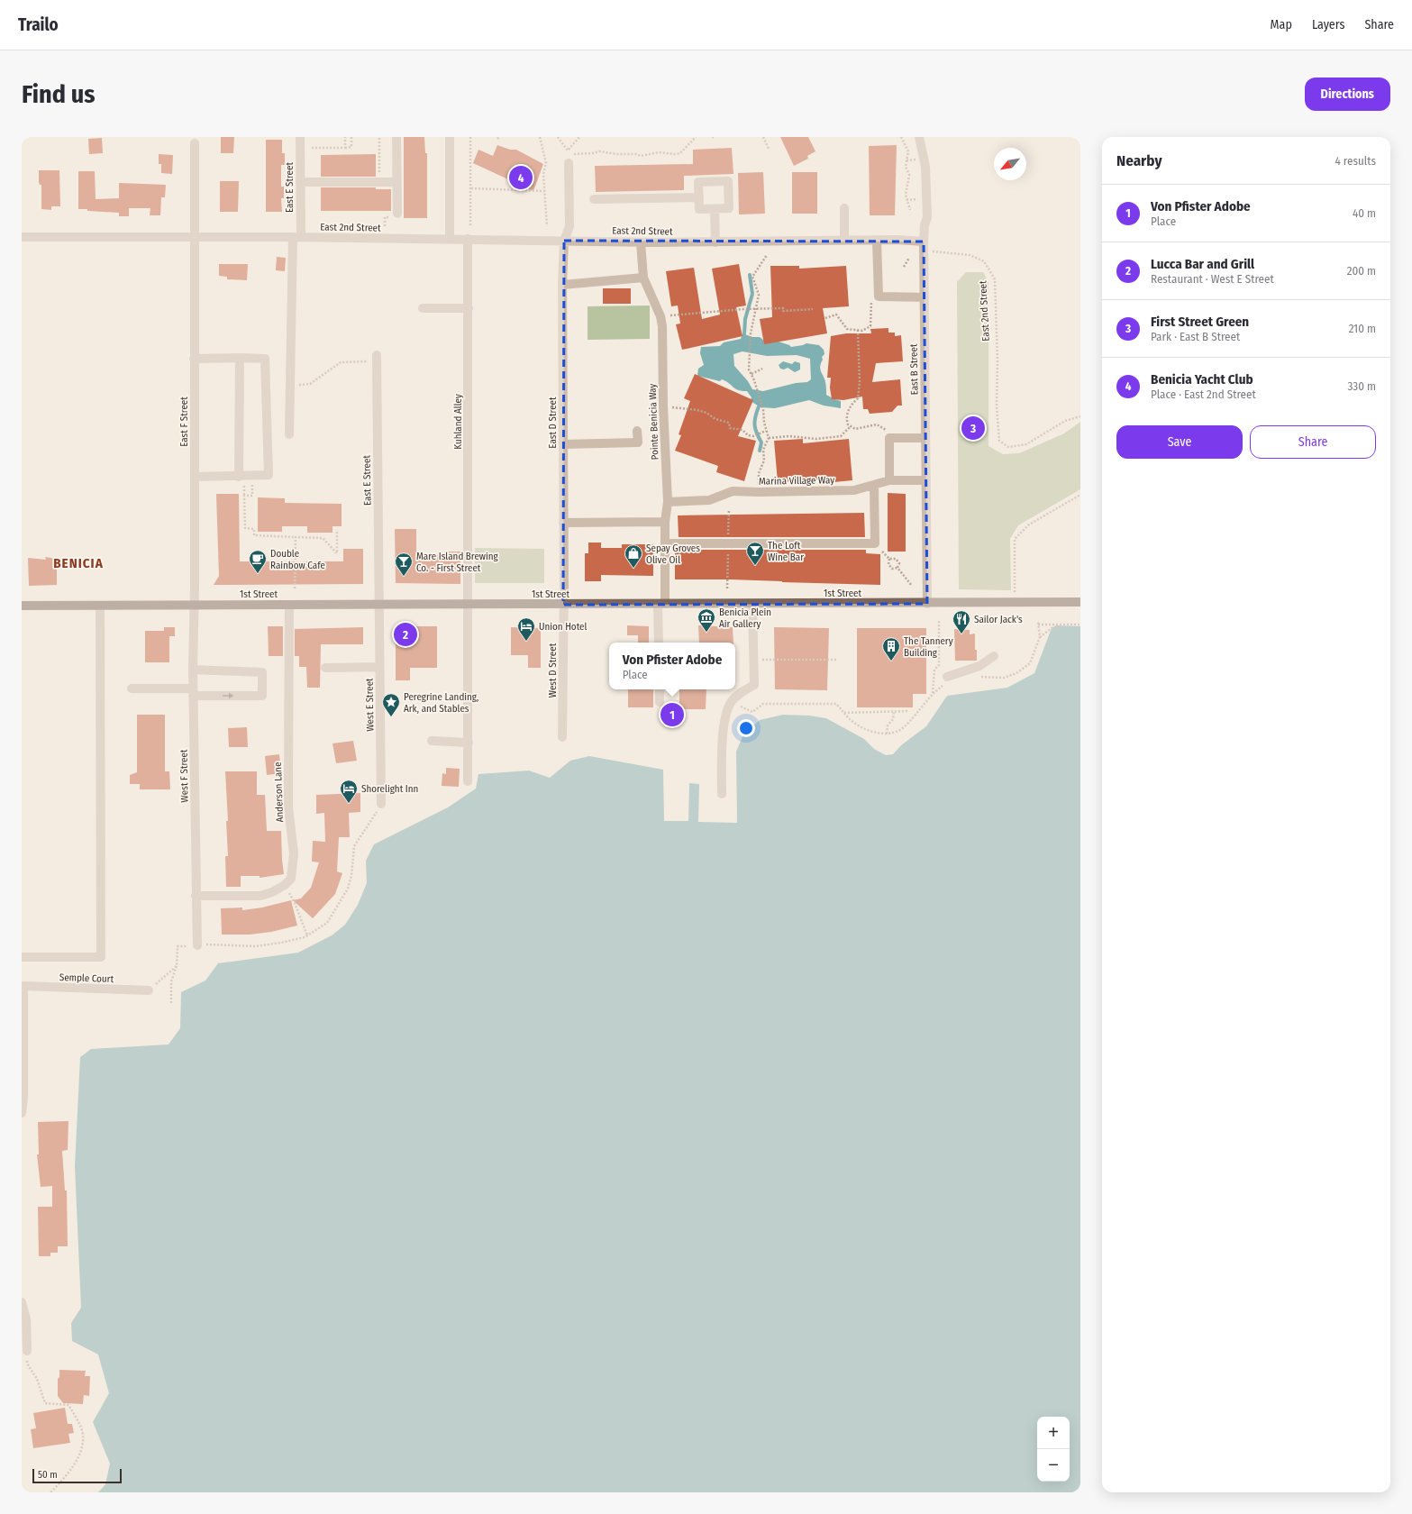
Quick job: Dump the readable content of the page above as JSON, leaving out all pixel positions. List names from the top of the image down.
{
  "streets": {
    "main road": ["1st Street"],
    "street": [
      "East E Street",
      "East 2nd Street",
      "East B Street",
      "East F Street",
      "Kuhland Alley",
      "Pointe Benicia Way",
      "East D Street",
      "Marina Village Way",
      "West D Street",
      "West E Street",
      "West F Street",
      "Anderson Lane",
      "Semple Court"
    ]
  },
  "crossings": [
    ["East E Street", "East 2nd Street"],
    ["East E Street", "1st Street"],
    ["East E Street", "West E Street"],
    ["East 2nd Street", "East B Street"],
    ["East 2nd Street", "East F Street"],
    ["East 2nd Street", "Kuhland Alley"],
    ["East 2nd Street", "Pointe Benicia Way"],
    ["East 2nd Street", "East D Street"],
    ["East B Street", "Marina Village Way"],
    ["East B Street", "1st Street"],
    ["East F Street", "1st Street"],
    ["East F Street", "West F Street"],
    ["Kuhland Alley", "1st Street"],
    ["Pointe Benicia Way", "Marina Village Way"],
    ["Pointe Benicia Way", "1st Street"],
    ["East D Street", "1st Street"],
    ["East D Street", "West D Street"],
    ["1st Street", "West D Street"],
    ["1st Street", "West E Street"],
    ["1st Street", "West F Street"],
    ["1st Street", "Anderson Lane"],
    ["West F Street", "Anderson Lane"]
  ],
  "districts": ["BENICIA"],
  "places": {
    "bar": ["The Loft Wine Bar", "Mare Island Brewing Co. - First Street"],
    "shop": ["Sepay Groves Olive Oil"],
    "cafe": ["Double Rainbow Cafe"],
    "museum": ["Benicia Plein Air Gallery"],
    "restaurant": ["Sailor Jack's"],
    "hotel": ["Union Hotel", "Shorelight Inn"],
    "building": ["The Tannery Building"],
    "place": ["Peregrine Landing, Ark, and Stables"]
  },
  "scale_bar": "50 m",
  "north": "bottom left",
  "page": {
    "header": "Trailo",
    "nav": ["Map", "Layers", "Share"],
    "buttons": [
      "Directions",
      ["Save", "Share"]
    ],
    "title": "Find us",
    "heading": ["Nearby", "4 results"],
    "pins": [
      "4",
      "3",
      "2",
      "1"
    ],
    "list": [
      {
        "mark": "1",
        "name": "Von Pfister Adobe",
        "note": "Place",
        "value": "40 m"
      },
      {
        "mark": "2",
        "name": "Lucca Bar and Grill",
        "note": "Restaurant · West E Street",
        "value": "200 m"
      },
      {
        "mark": "3",
        "name": "First Street Green",
        "note": "Park · East B Street",
        "value": "210 m"
      },
      {
        "mark": "4",
        "name": "Benicia Yacht Club",
        "note": "Place · East 2nd Street",
        "value": "330 m"
      }
    ],
    "popup": ["Von Pfister Adobe", "Place"],
    "map_buttons": ["+", "−"],
    "scale": "50 m"
  }
}
